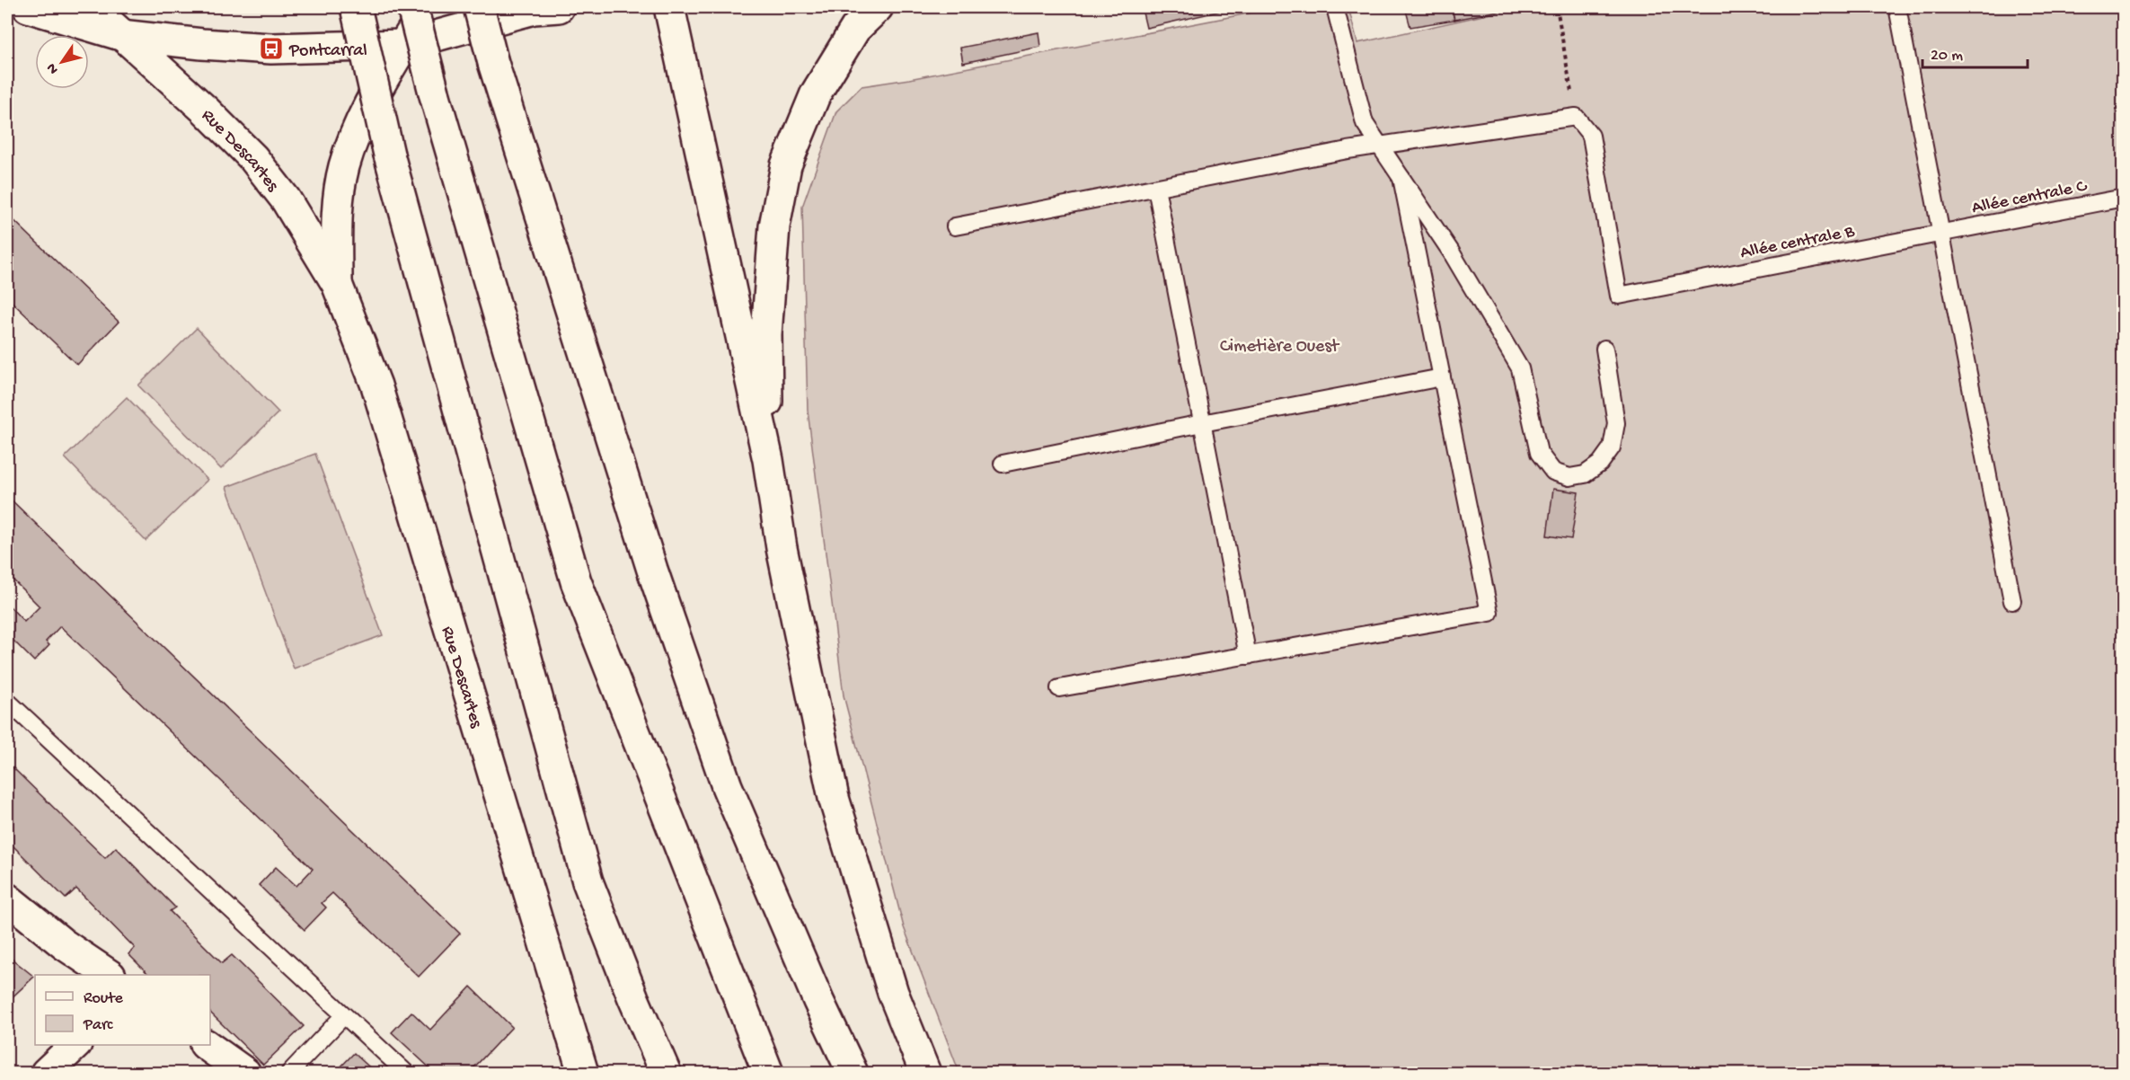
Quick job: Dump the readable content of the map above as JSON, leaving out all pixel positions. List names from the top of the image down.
{
  "streets": {
    "main road": ["Rue Descartes"],
    "lane": ["Allée centrale C", "Allée centrale B"]
  },
  "crossings": [
    ["Allée centrale C", "Allée centrale B"]
  ],
  "parks": ["Cimetière Ouest"],
  "places": {
    "bus stop": ["Pontcarral"]
  },
  "legend": ["Route", "Parc"],
  "scale_bar": "20 m",
  "north": "bottom left"
}
